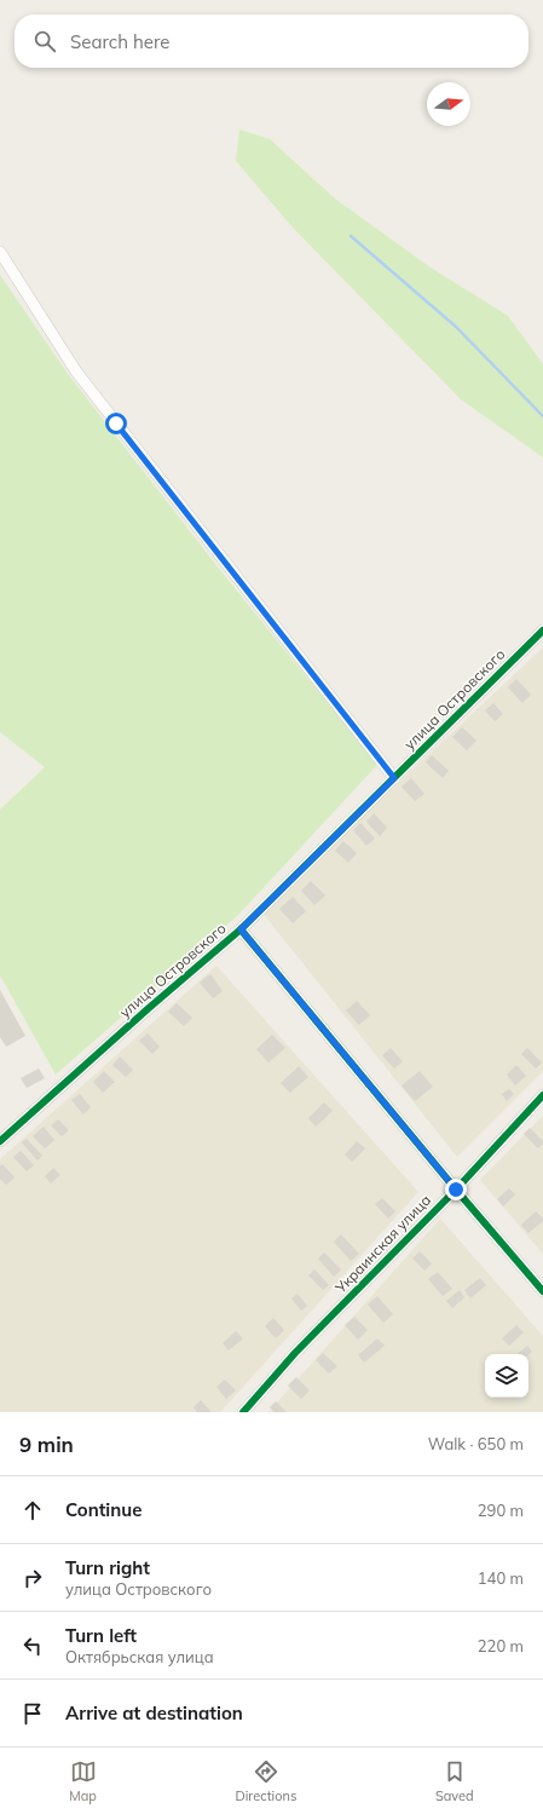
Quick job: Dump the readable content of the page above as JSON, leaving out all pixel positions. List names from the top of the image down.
{
  "streets": {
    "street": ["улица Островского", "Украинская улица"]
  },
  "north": "right",
  "page": {
    "search": "Search here",
    "heading": ["9 min", "Walk · 650 m"],
    "list": [
      ["Continue", "290 m"],
      ["Turn right", "улица Островского", "140 m"],
      ["Turn left", "Октябрьская улица", "220 m"],
      "Arrive at destination"
    ],
    "nav": ["Map", "Directions", "Saved"]
  }
}
